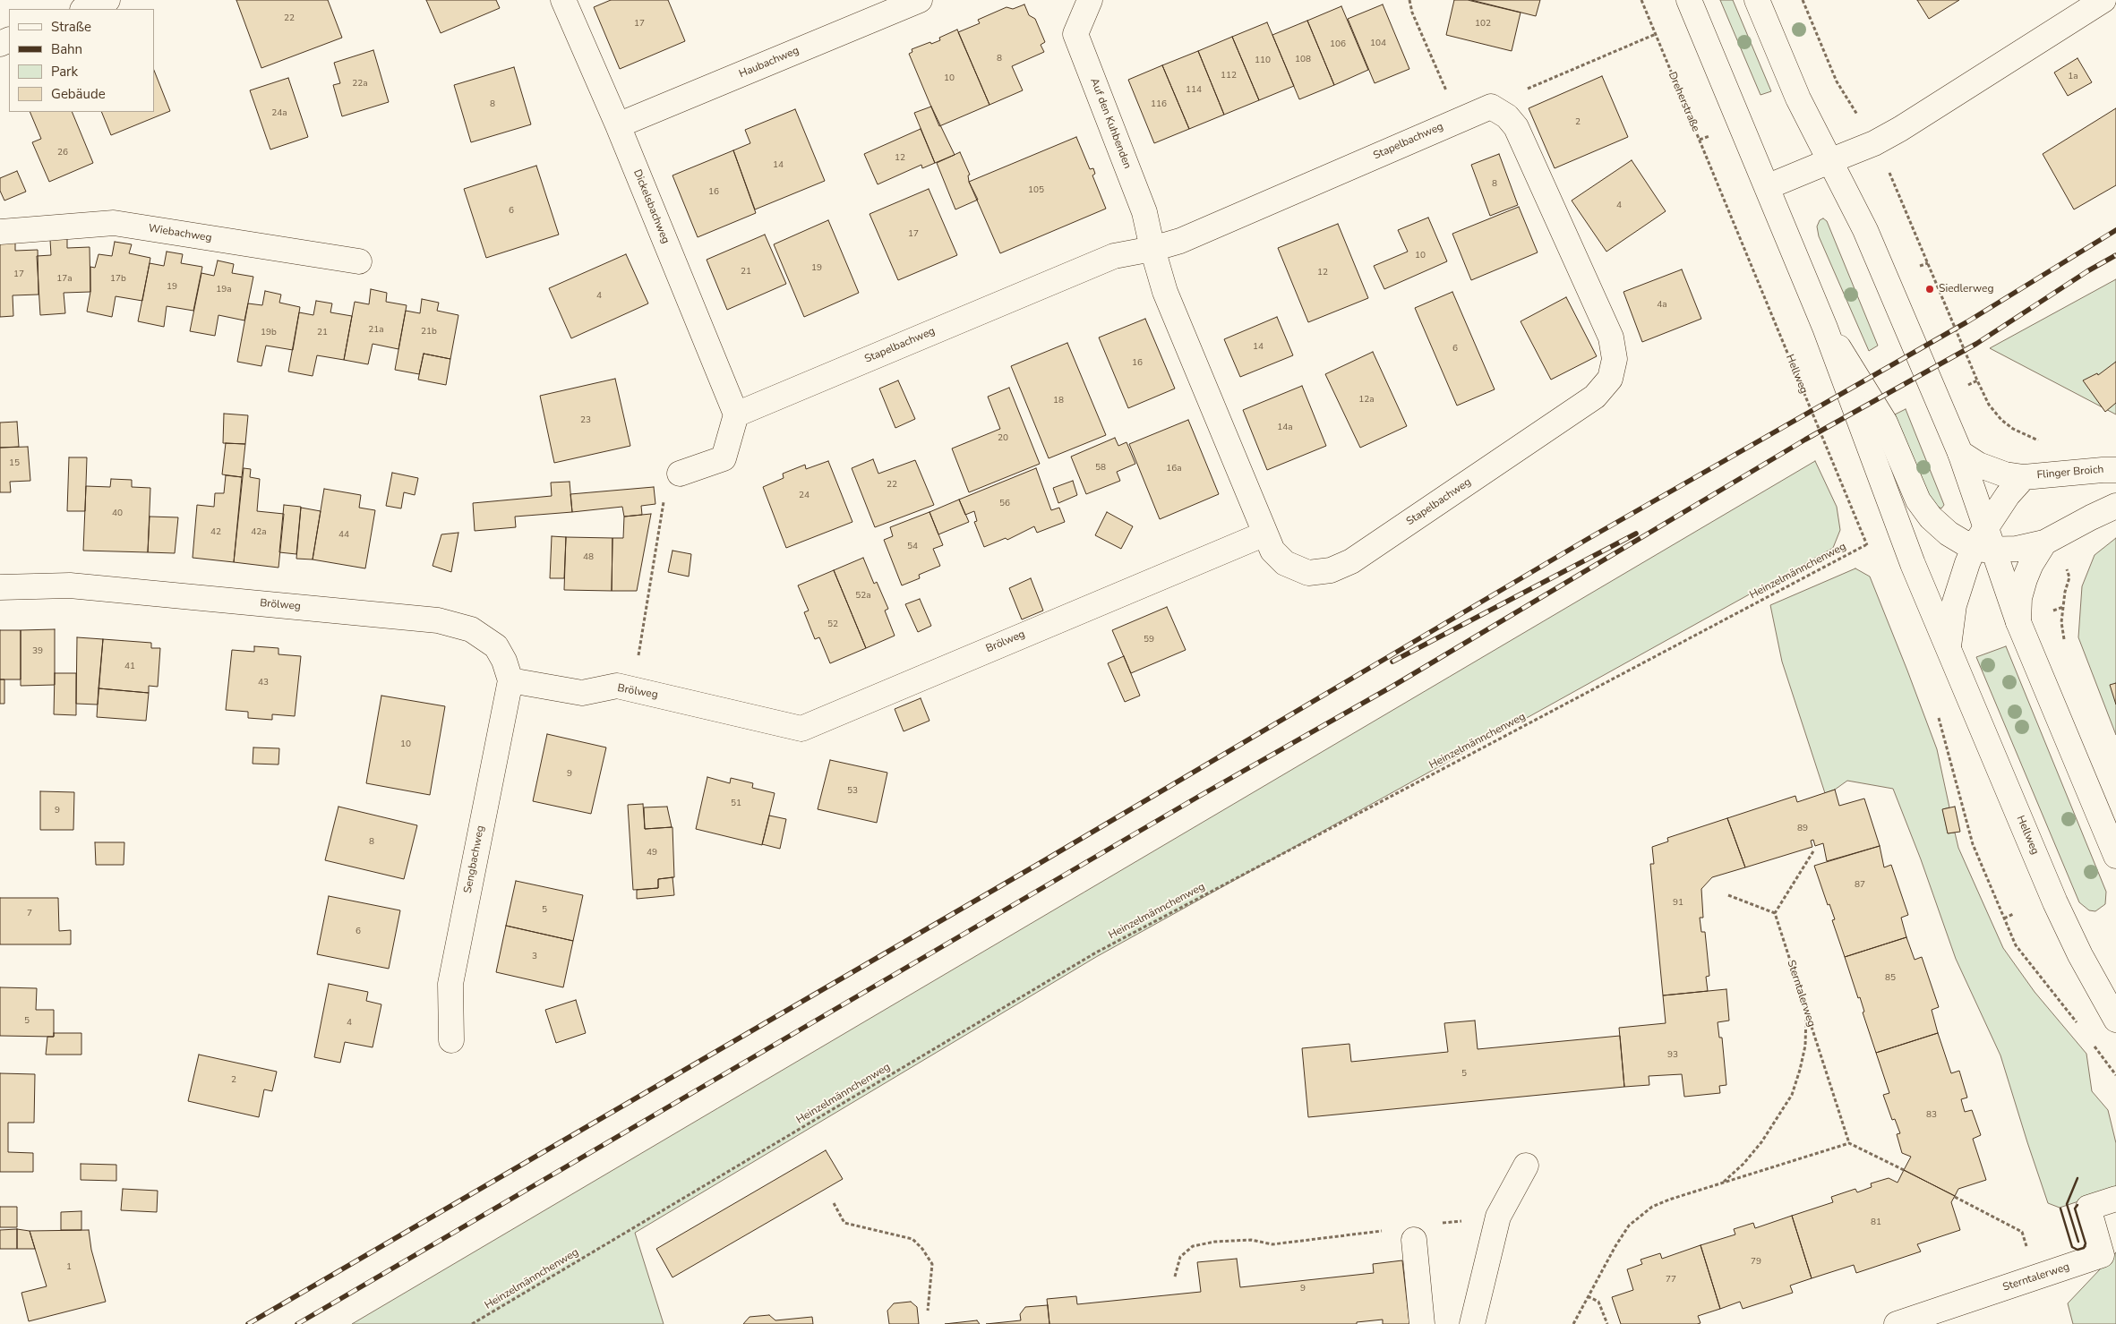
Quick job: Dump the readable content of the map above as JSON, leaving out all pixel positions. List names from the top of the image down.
{
  "streets": {
    "street": [
      "Haubachweg",
      "Auf den Kuhbenden",
      "Stapelbachweg",
      "Dickelsbachweg",
      "Wiebachweg",
      "Hellweg",
      "Flinger Broich",
      "Brölweg",
      "Sengbachweg",
      "Sterntalerweg"
    ],
    "path": ["Dreherstraße", "Heinzelmännchenweg"]
  },
  "crossings": [
    ["Haubachweg", "Dickelsbachweg"],
    ["Dreherstraße", "Hellweg"],
    ["Auf den Kuhbenden", "Stapelbachweg"],
    ["Stapelbachweg", "Dickelsbachweg"],
    ["Stapelbachweg", "Brölweg"],
    ["Hellweg", "Heinzelmännchenweg"],
    ["Brölweg", "Sengbachweg"]
  ],
  "places": ["Siedlerweg"],
  "house_numbers": [
    "22",
    "17",
    "102",
    "104",
    "106",
    "8",
    "108",
    "110",
    "112",
    "1a",
    "10",
    "22a",
    "114",
    "8",
    "116",
    "24a",
    "2",
    "26",
    "12",
    "14",
    "8",
    "105",
    "16",
    "4",
    "6",
    "17",
    "10",
    "19",
    "21",
    "12",
    "17",
    "17a",
    "17b",
    "19",
    "19a",
    "4",
    "4a",
    "21a",
    "21b",
    "19b",
    "21",
    "14",
    "6",
    "16",
    "12a",
    "18",
    "23",
    "14a",
    "20",
    "15",
    "58",
    "16a",
    "22",
    "24",
    "56",
    "40",
    "42",
    "42a",
    "44",
    "54",
    "48",
    "52a",
    "52",
    "59",
    "39",
    "41",
    "43",
    "10",
    "9",
    "53",
    "51",
    "9",
    "89",
    "8",
    "49",
    "87",
    "91",
    "5",
    "7",
    "6",
    "3",
    "85",
    "5",
    "4",
    "93",
    "5",
    "2",
    "83",
    "81",
    "79",
    "1",
    "77",
    "9"
  ],
  "legend": [
    "Straße",
    "Bahn",
    "Park",
    "Gebäude"
  ]
}
